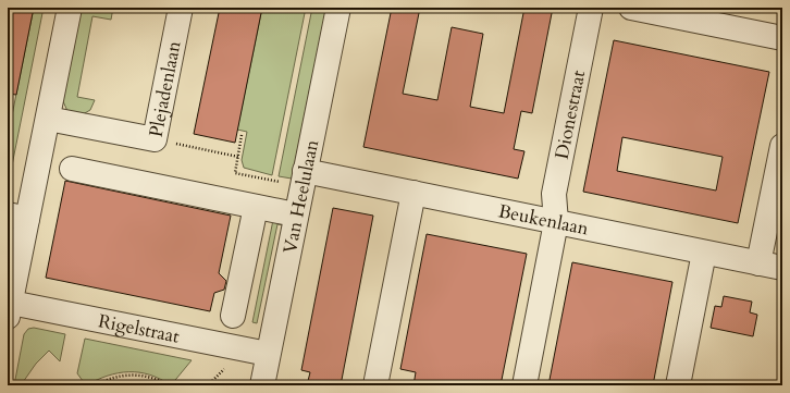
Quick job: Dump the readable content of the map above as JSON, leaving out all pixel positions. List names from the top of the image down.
{
  "streets": {
    "street": [
      "Plejadenlaan",
      "Dionestraat",
      "Van Heelulaan",
      "Beukenlaan",
      "Rigelstraat"
    ]
  },
  "crossings": [
    ["Dionestraat", "Beukenlaan"],
    ["Van Heelulaan", "Beukenlaan"],
    ["Van Heelulaan", "Rigelstraat"]
  ]
}
